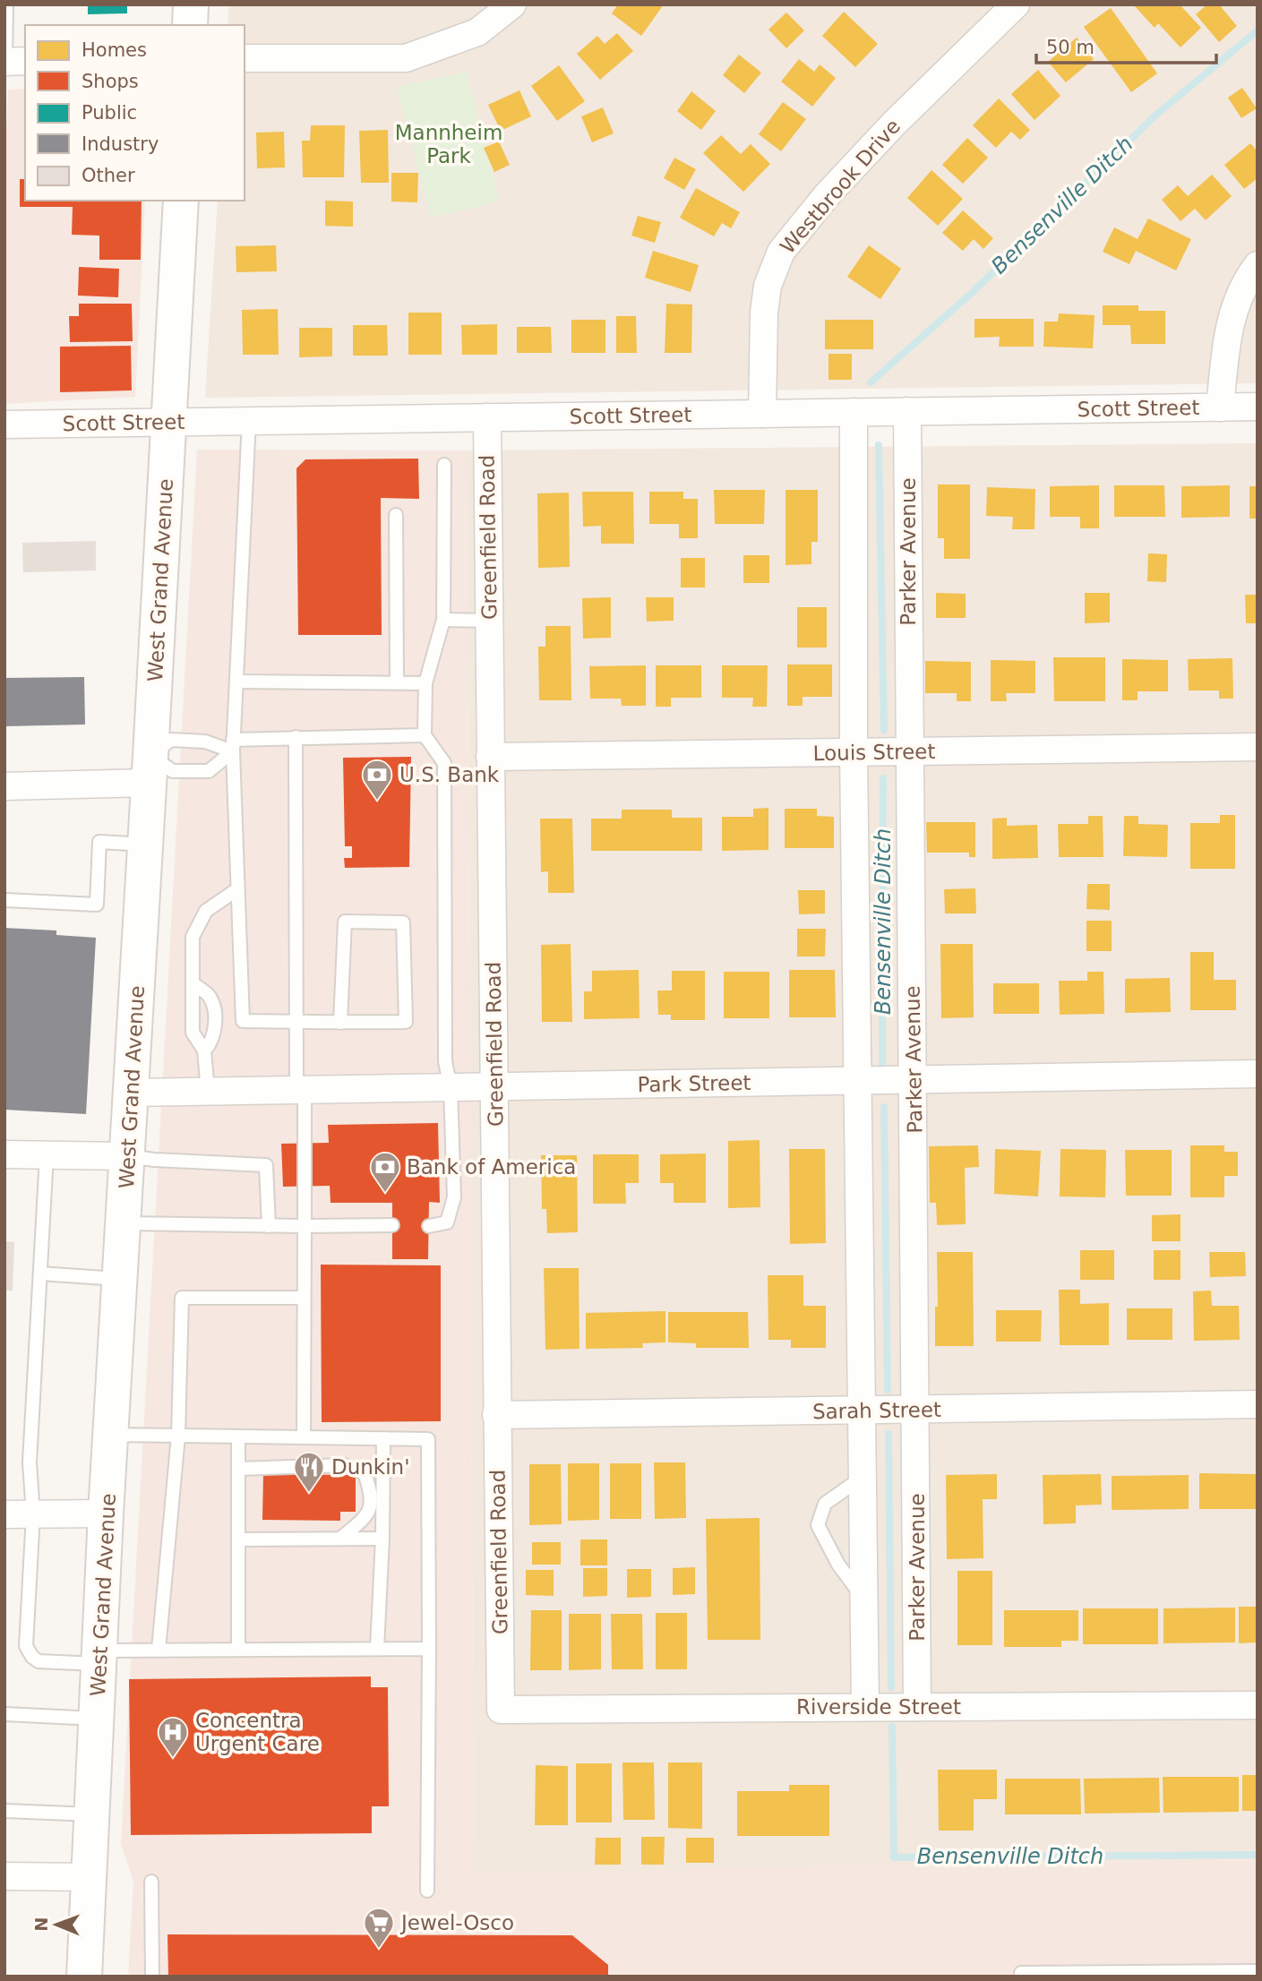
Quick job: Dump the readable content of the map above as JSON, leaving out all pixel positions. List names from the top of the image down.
{
  "streets": {
    "main road": ["West Grand Avenue"],
    "street": [
      "Westbrook Drive",
      "Scott Street",
      "Greenfield Road",
      "Parker Avenue",
      "Louis Street",
      "Park Street",
      "Sarah Street",
      "Riverside Street"
    ]
  },
  "crossings": [
    ["Westbrook Drive", "Scott Street"],
    ["Scott Street", "Greenfield Road"],
    ["Scott Street", "Parker Avenue"],
    ["Scott Street", "West Grand Avenue"],
    ["Greenfield Road", "Louis Street"],
    ["Greenfield Road", "Park Street"],
    ["Greenfield Road", "Sarah Street"],
    ["Greenfield Road", "Riverside Street"],
    ["Parker Avenue", "Louis Street"],
    ["Parker Avenue", "Park Street"],
    ["Parker Avenue", "Sarah Street"],
    ["Parker Avenue", "Riverside Street"],
    ["West Grand Avenue", "Park Street"]
  ],
  "water": ["Bensenville Ditch"],
  "parks": ["Mannheim Park"],
  "places": {
    "bank": ["U.S. Bank", "Bank of America"],
    "restaurant": ["Dunkin'"],
    "hospital": ["Concentra Urgent Care"],
    "supermarket": ["Jewel-Osco"]
  },
  "legend": [
    "Homes",
    "Shops",
    "Public",
    "Industry",
    "Other"
  ],
  "scale_bar": "50 m",
  "north": "left"
}
